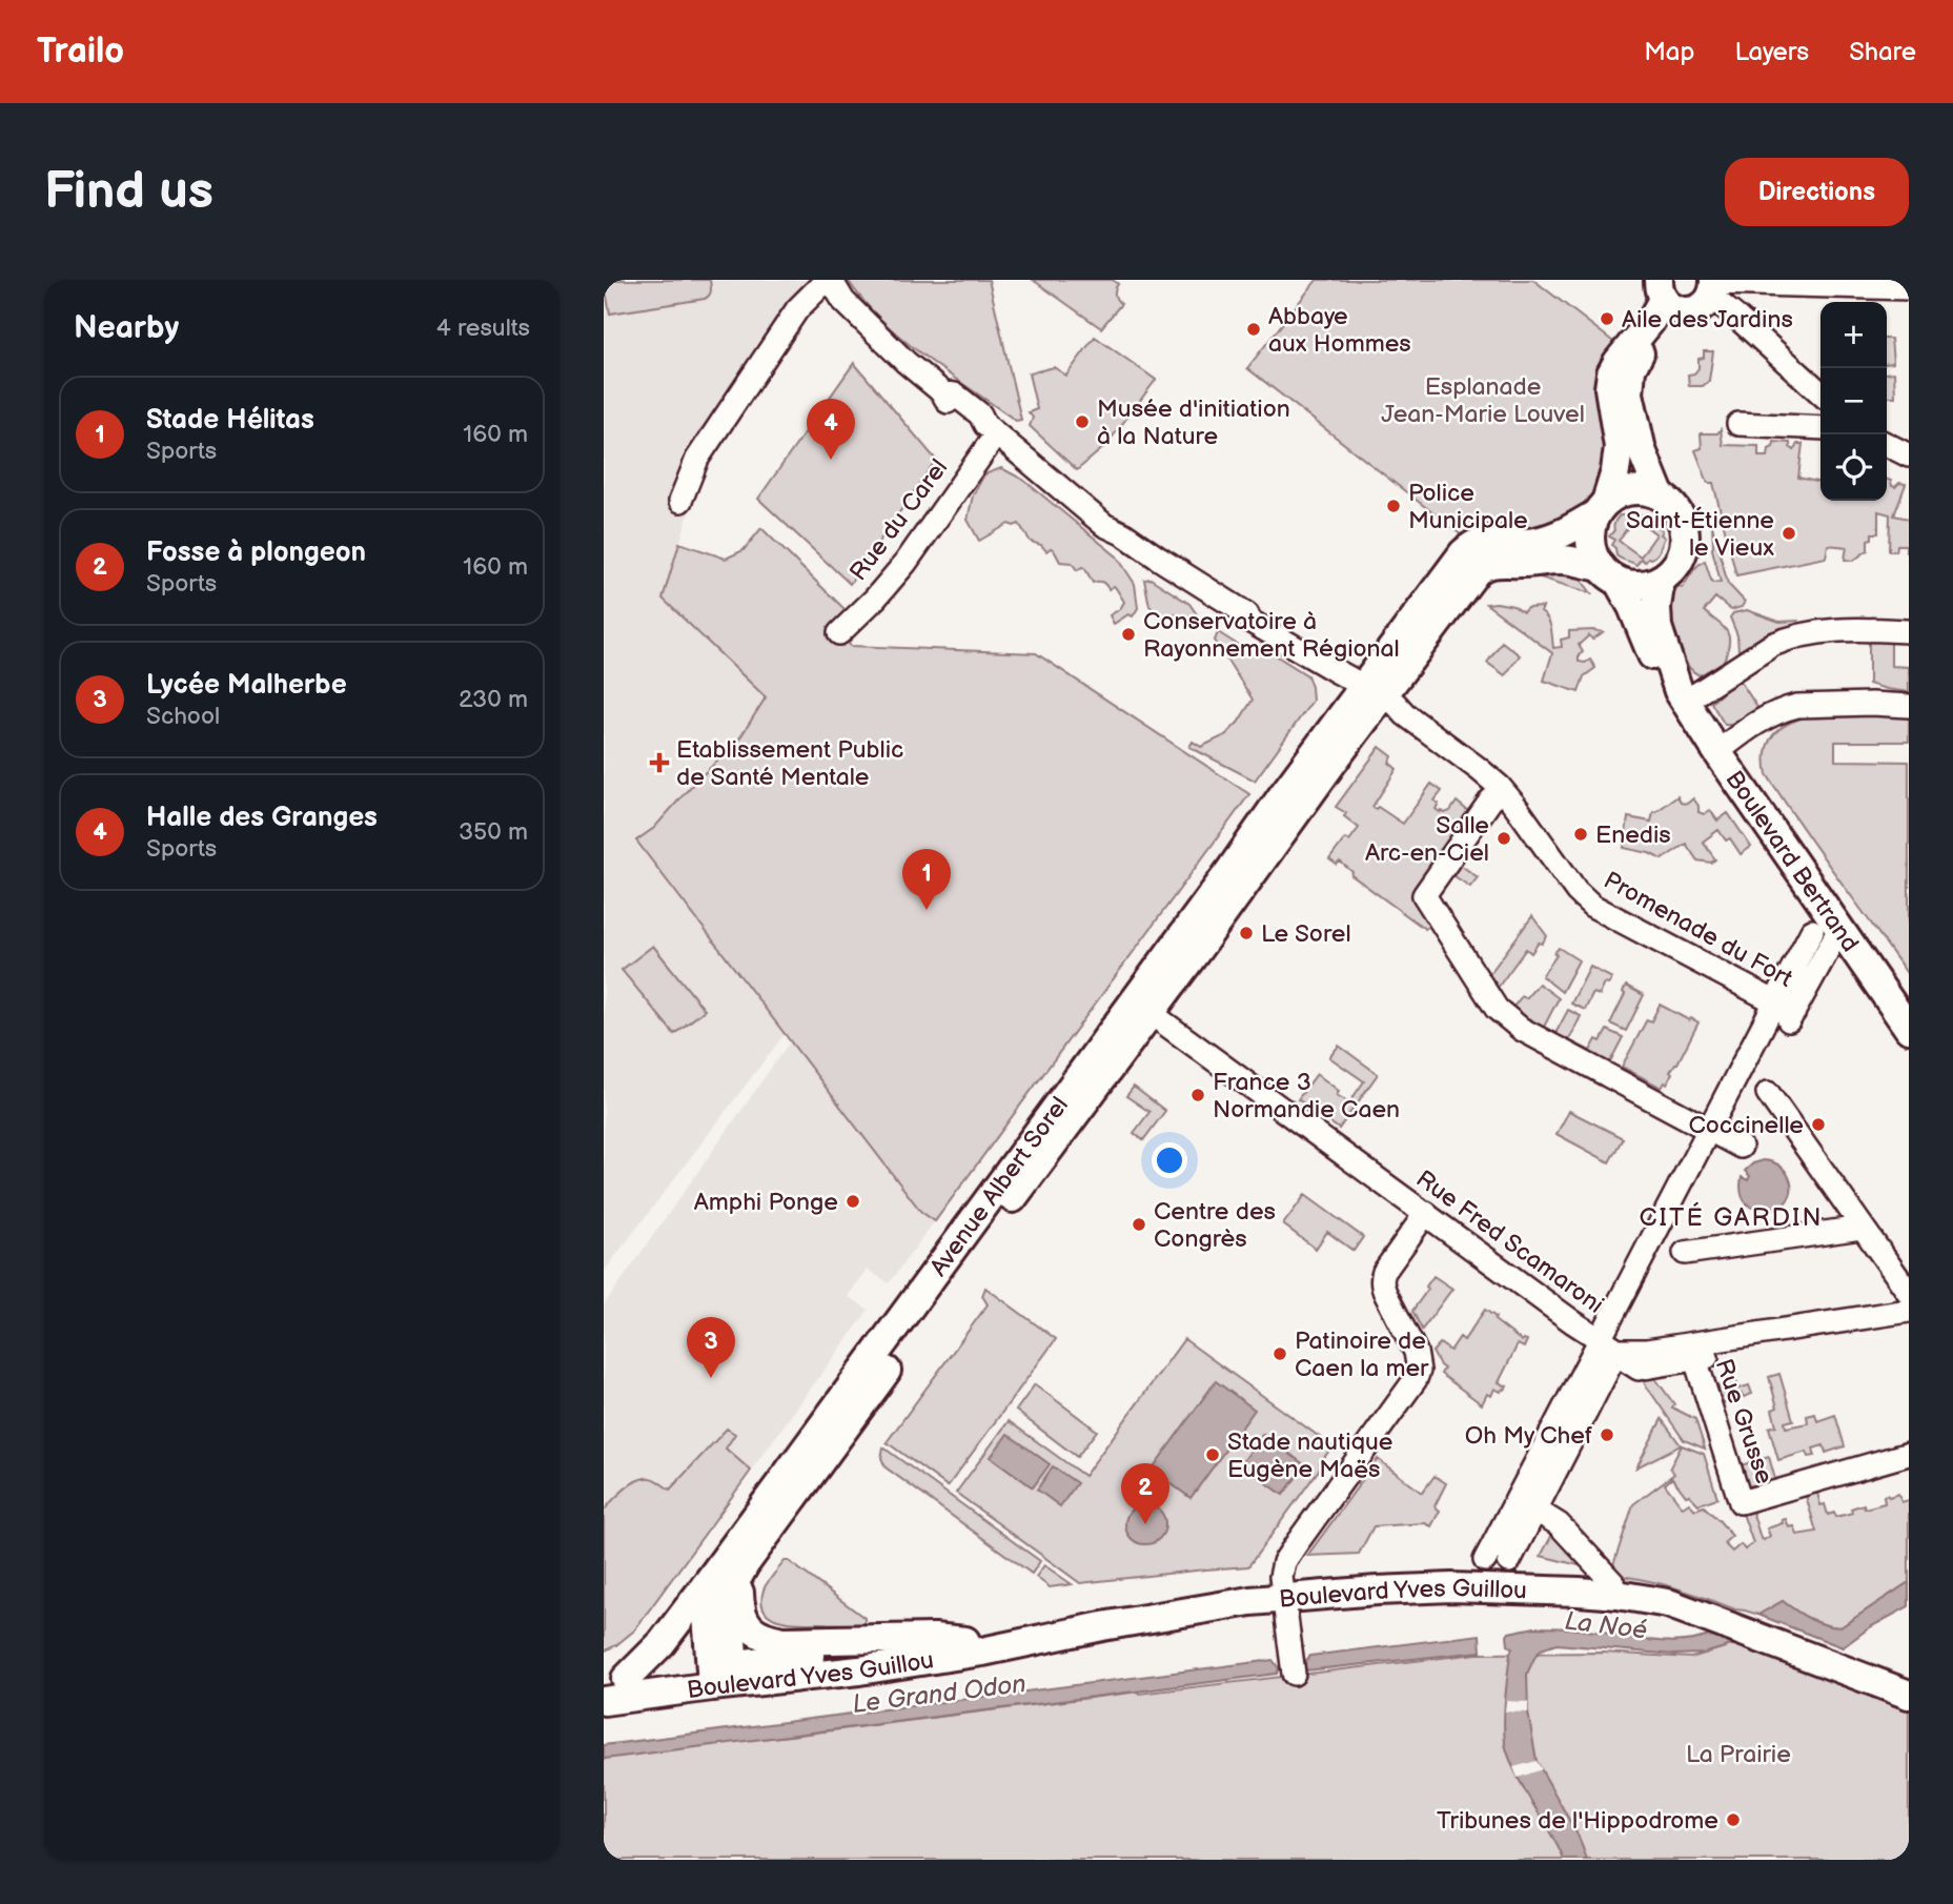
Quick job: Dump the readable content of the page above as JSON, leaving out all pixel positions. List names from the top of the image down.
{
  "streets": {
    "main road": ["Boulevard Bertrand", "Avenue Albert Sorel", "Boulevard Yves Guillou"],
    "street": [
      "Rue du Carel",
      "Promenade du Fort",
      "Rue Fred Scamaroni",
      "Rue Grusse"
    ]
  },
  "crossings": [
    ["Promenade du Fort", "Avenue Albert Sorel"],
    ["Avenue Albert Sorel", "Rue Fred Scamaroni"],
    ["Avenue Albert Sorel", "Boulevard Yves Guillou"],
    ["Rue Fred Scamaroni", "Rue Grusse"]
  ],
  "districts": ["CITÉ GARDIN"],
  "water": ["La Noé", "Le Grand Odon"],
  "parks": ["Esplanade Jean-Marie Louvel", "La Prairie"],
  "places": {
    "other": [
      "Aile des Jardins",
      "Abbaye aux Hommes",
      "Musée d'initiation à la Nature",
      "Police Municipale",
      "Saint-Étienne le Vieux",
      "Conservatoire à Rayonnement Régional",
      "Enedis",
      "Salle Arc-en-Ciel",
      "Le Sorel",
      "France 3 Normandie Caen",
      "Coccinelle",
      "Amphi Ponge",
      "Centre des Congrès",
      "Patinoire de Caen la mer",
      "Oh My Chef",
      "Stade nautique Eugène Maës",
      "Tribunes de l'Hippodrome"
    ],
    "health": ["Etablissement Public de Santé Mentale"]
  },
  "page": {
    "header": "Trailo",
    "nav": ["Map", "Layers", "Share"],
    "buttons": "Directions",
    "title": "Find us",
    "heading": ["Nearby", "4 results"],
    "map_buttons": ["+", "−"],
    "list": [
      {
        "mark": "1",
        "name": "Stade Hélitas",
        "note": "Sports",
        "value": "160 m"
      },
      {
        "mark": "2",
        "name": "Fosse à plongeon",
        "note": "Sports",
        "value": "160 m"
      },
      {
        "mark": "3",
        "name": "Lycée Malherbe",
        "note": "School",
        "value": "230 m"
      },
      {
        "mark": "4",
        "name": "Halle des Granges",
        "note": "Sports",
        "value": "350 m"
      }
    ],
    "pins": [
      "4",
      "1",
      "3",
      "2"
    ]
  }
}
